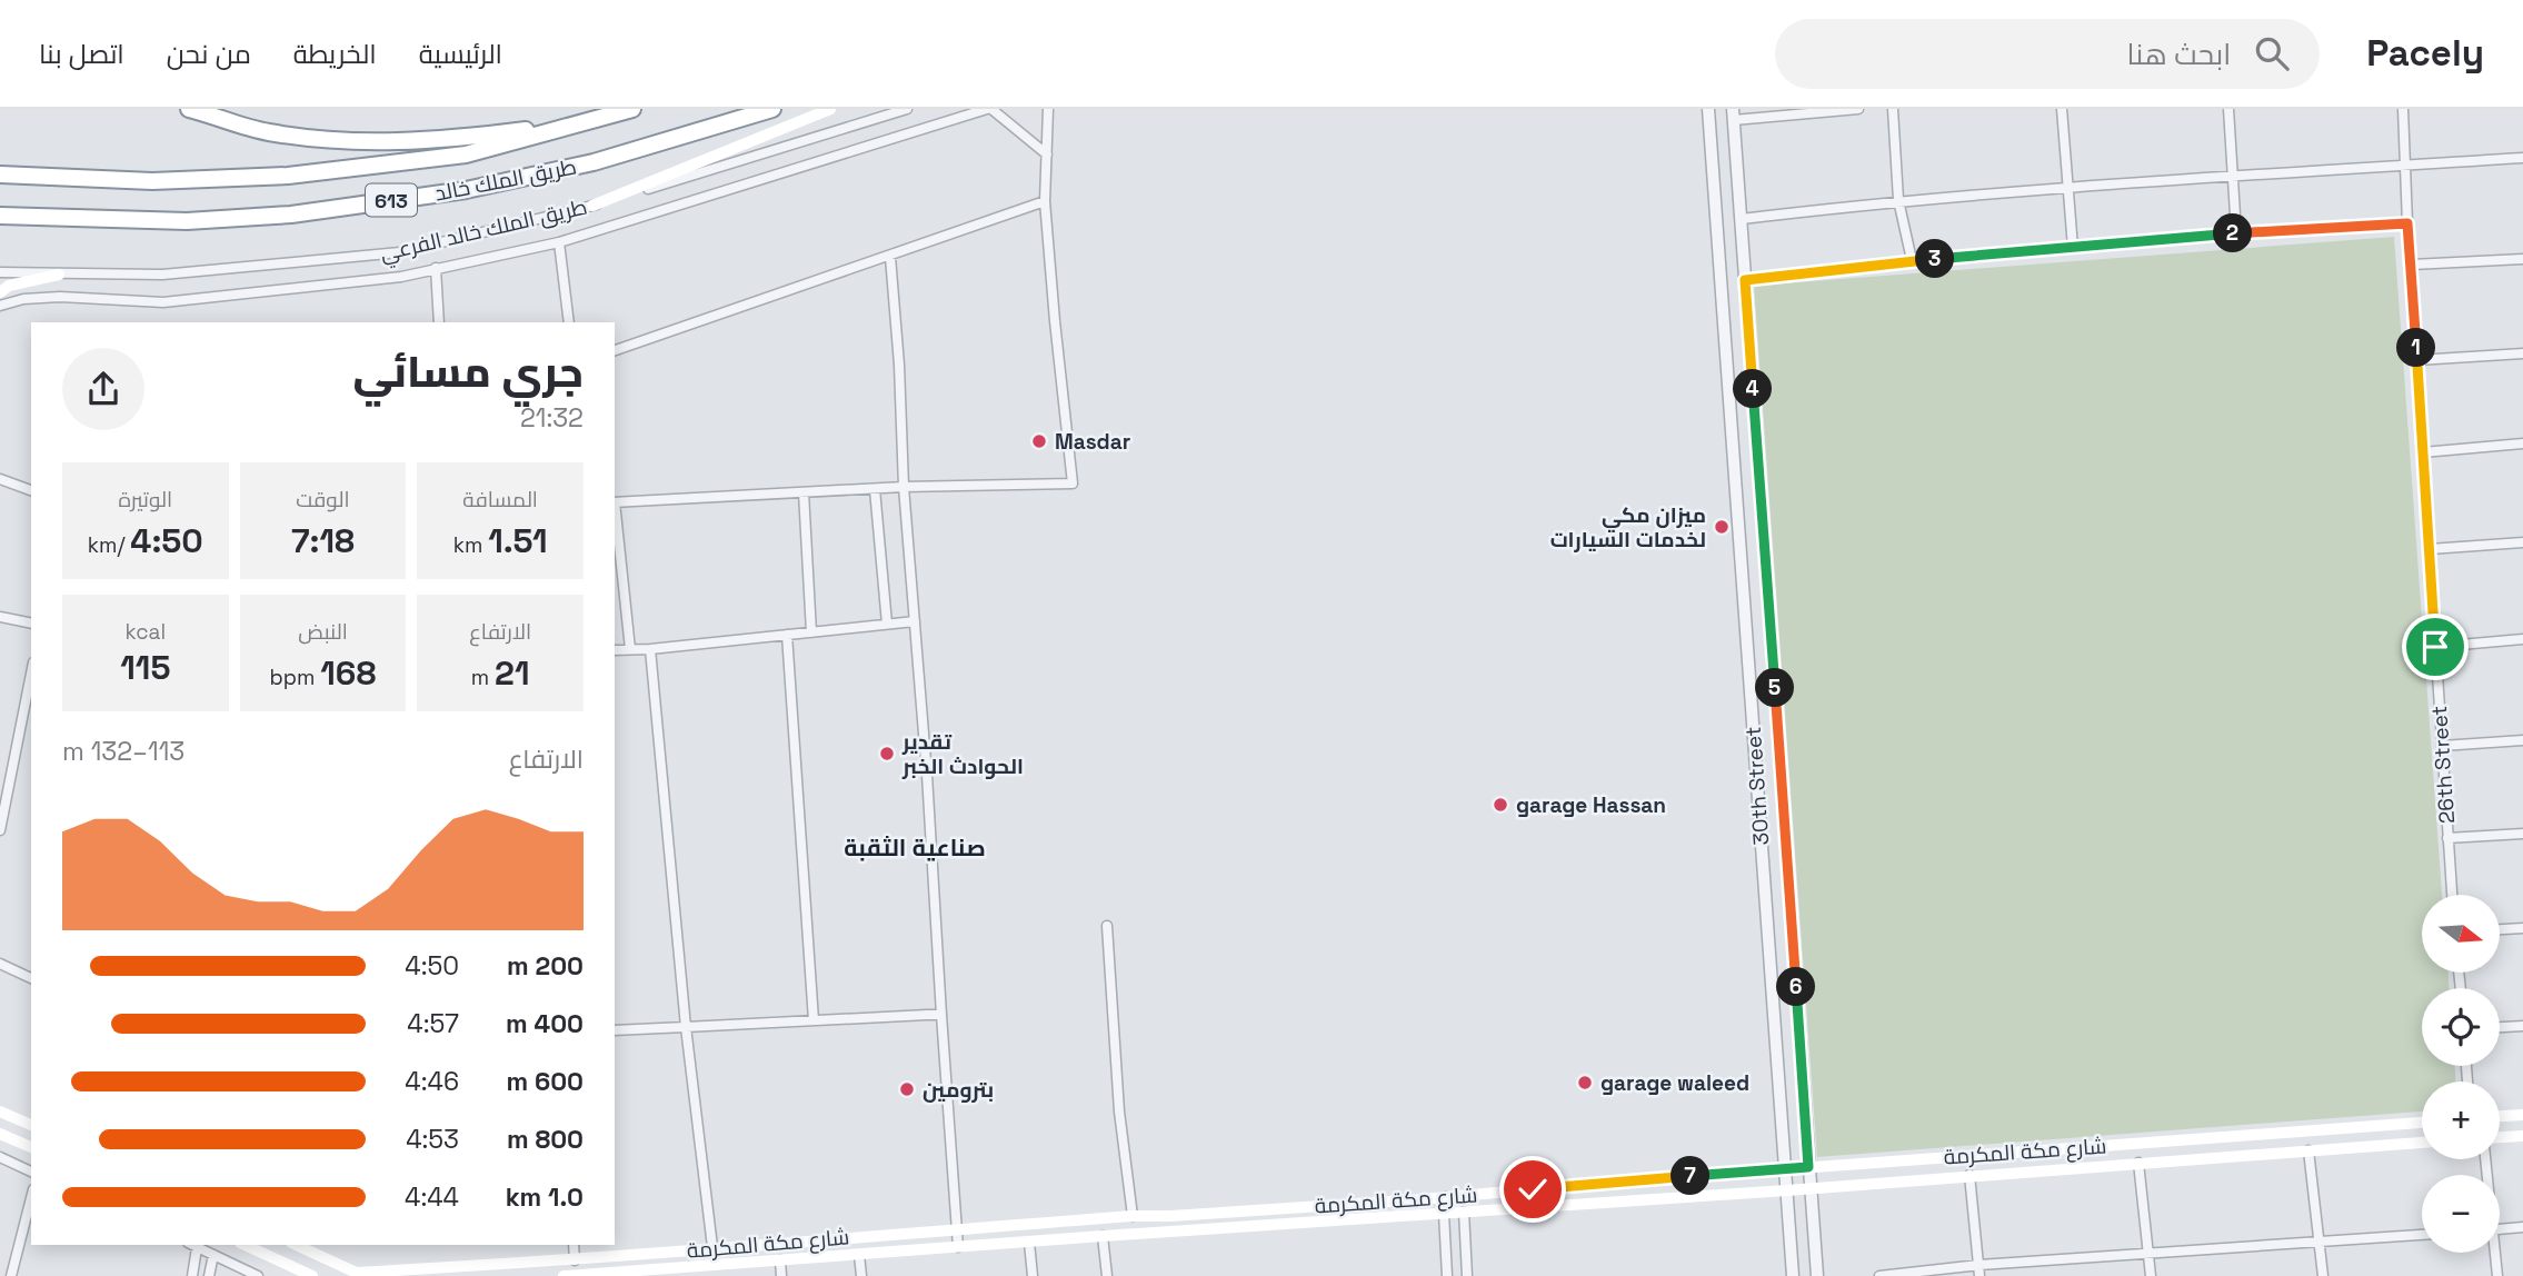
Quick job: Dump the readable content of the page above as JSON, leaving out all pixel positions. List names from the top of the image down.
{
  "streets": {
    "highway": ["طريق الملك خالد", "613"],
    "main road": ["شارع مكة المكرمة"],
    "street": ["طريق الملك خالد الفرعي", "26th Street", "30th Street"]
  },
  "crossings": [
    ["30th Street", "شارع مكة المكرمة"]
  ],
  "districts": ["صناعية الثقبة"],
  "places": [
    "Masdar",
    "ميزان مكي لخدمات السيارات",
    "تقدير الحوادث الخبر",
    "garage Hassan",
    "garage waleed",
    "بترومين"
  ],
  "north": "right",
  "page": {
    "header": "Pacely",
    "search": "ابحث هنا",
    "nav": [
      "الرئيسية",
      "الخريطة",
      "من نحن",
      "اتصل بنا"
    ],
    "pins": [
      "2",
      "3",
      "1",
      "4",
      "5",
      "6",
      "7"
    ],
    "heading": ["جري مسائي", "21:32"],
    "stats": [
      ["المسافة", "1.51 km"],
      ["الوقت", "7:18"],
      ["الوتيرة", "4:50 /km"],
      ["الارتفاع", "21 m"],
      ["النبض", "168 bpm"],
      ["kcal", "115"]
    ],
    "chart": ["الارتفاع", "113–132 m"],
    "map_buttons": ["+", "−"],
    "list": [
      {
        "name": "200 m",
        "note": "4:50"
      },
      {
        "name": "400 m",
        "note": "4:57"
      },
      {
        "name": "600 m",
        "note": "4:46"
      },
      {
        "name": "800 m",
        "note": "4:53"
      },
      {
        "name": "1.0 km",
        "note": "4:44"
      }
    ]
  }
}
